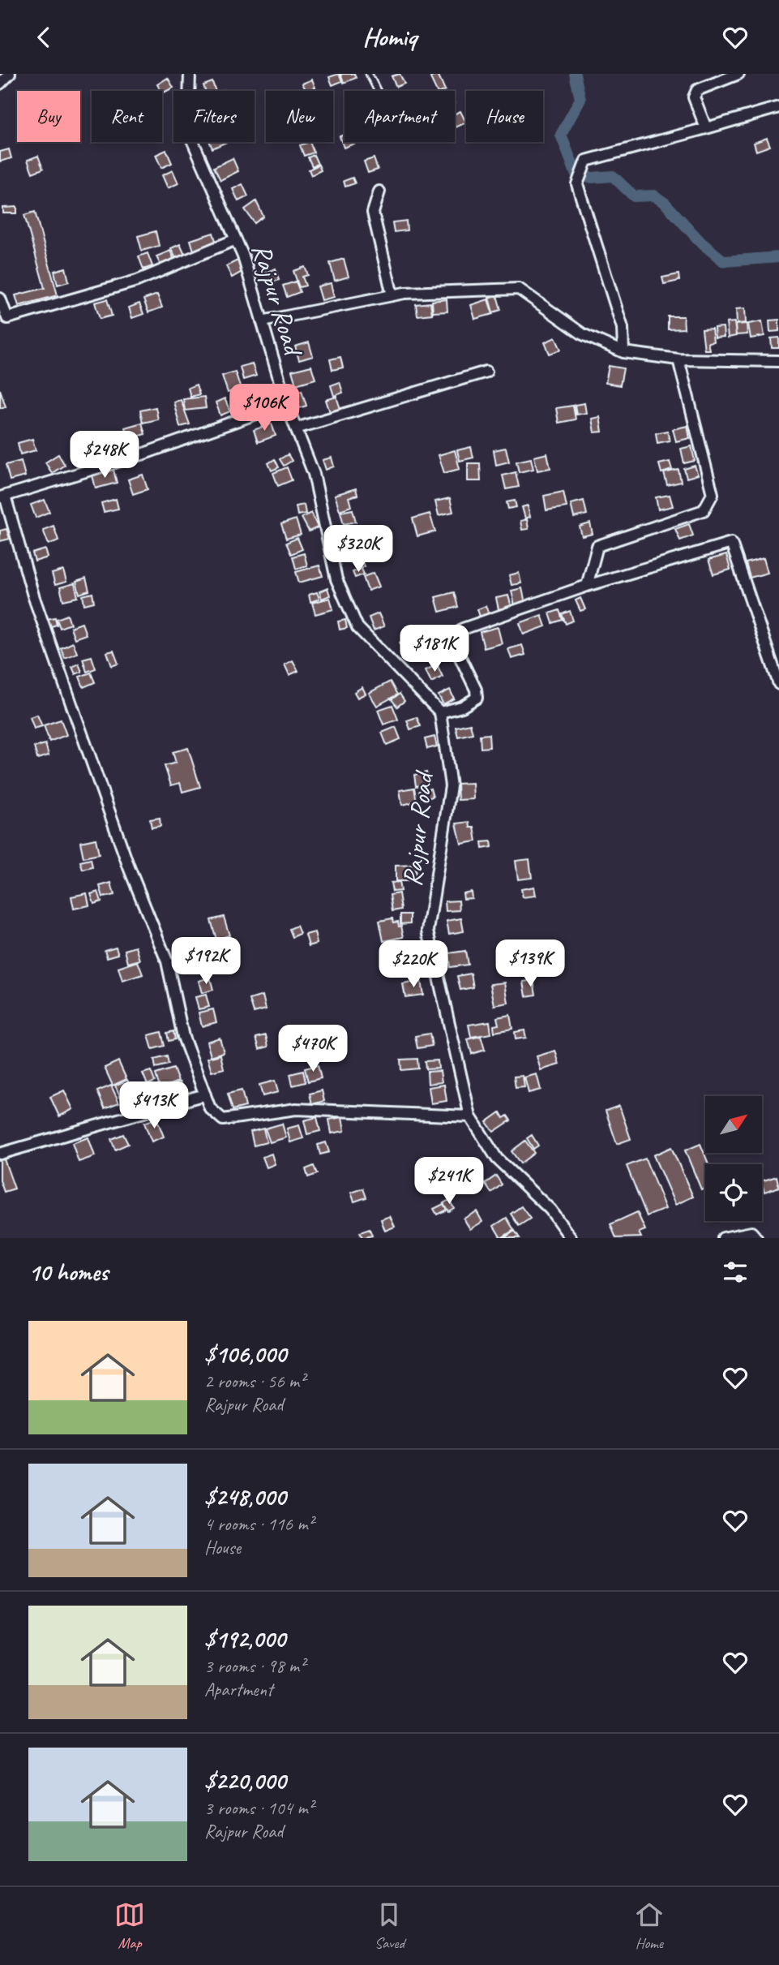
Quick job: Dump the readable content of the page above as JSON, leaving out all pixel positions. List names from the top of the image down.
{
  "streets": {
    "street": ["Rajpur Road"]
  },
  "north": "top right",
  "page": {
    "header": "Homiq",
    "chip": [
      "Buy",
      "Rent",
      "Filters",
      "New",
      "Apartment",
      "House"
    ],
    "price": [
      "$106K",
      "$248K",
      "$320K",
      "$181K",
      "$192K",
      "$139K",
      "$220K",
      "$470K",
      "$413K",
      "$241K"
    ],
    "heading": "10 homes",
    "list": [
      {
        "name": "$106,000",
        "note": "2 rooms · 56 m² · Rajpur Road"
      },
      {
        "name": "$248,000",
        "note": "4 rooms · 116 m² · House"
      },
      {
        "name": "$192,000",
        "note": "3 rooms · 98 m² · Apartment"
      },
      {
        "name": "$220,000",
        "note": "3 rooms · 104 m² · Rajpur Road"
      }
    ],
    "tabs": ["Map", "Saved", "Home"]
  }
}
